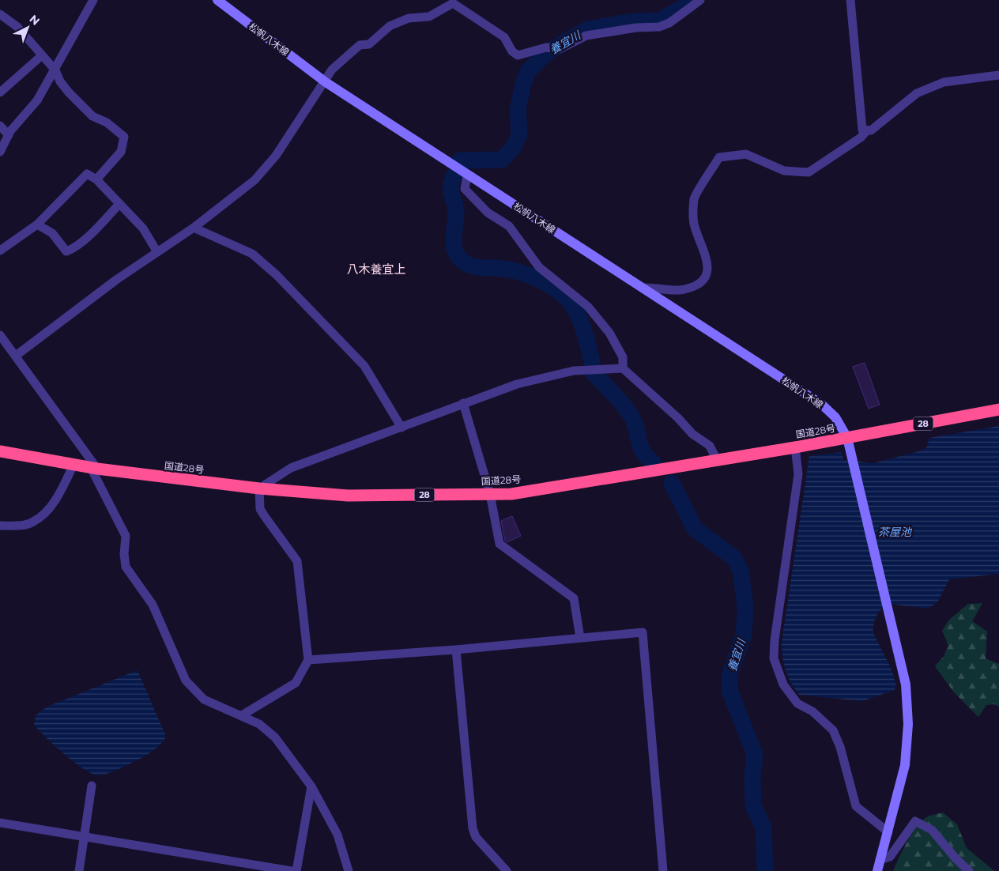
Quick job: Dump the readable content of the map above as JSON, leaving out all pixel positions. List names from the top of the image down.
{
  "streets": {
    "highway": ["28", "国道28号"],
    "main road": ["松帆八木線"]
  },
  "crossings": [
    ["松帆八木線", "国道28号"]
  ],
  "districts": ["八木養宜上"],
  "water": ["養宜川", "茶屋池"],
  "north": "top right"
}
